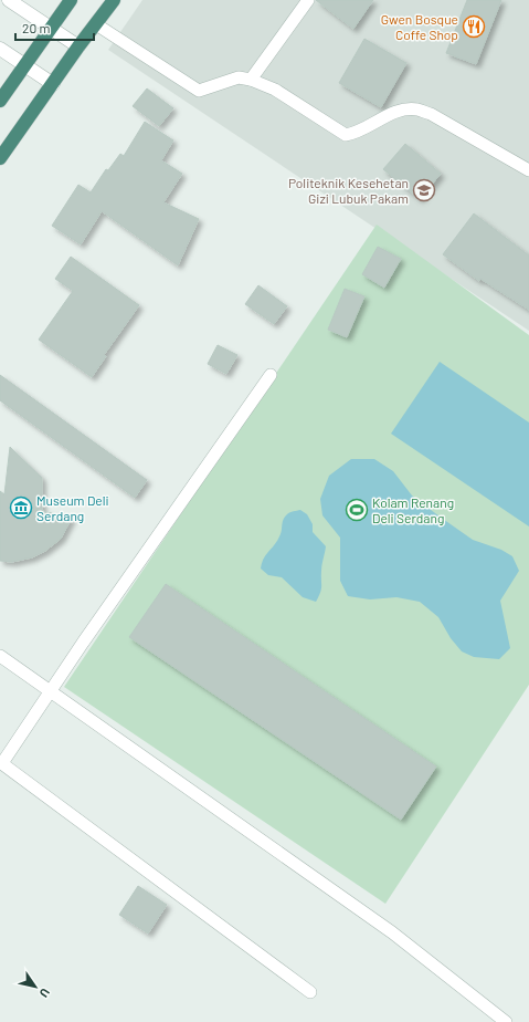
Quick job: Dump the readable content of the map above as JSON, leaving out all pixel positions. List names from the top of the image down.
{
  "places": {
    "restaurant": ["Gwen Bosque Coffe Shop"],
    "school or university": ["Politeknik Kesehetan Gizi Lubuk Pakam"],
    "museum": ["Museum Deli Serdang"],
    "sports": ["Kolam Renang Deli Serdang"]
  },
  "scale_bar": "20 m",
  "north": "bottom right"
}
